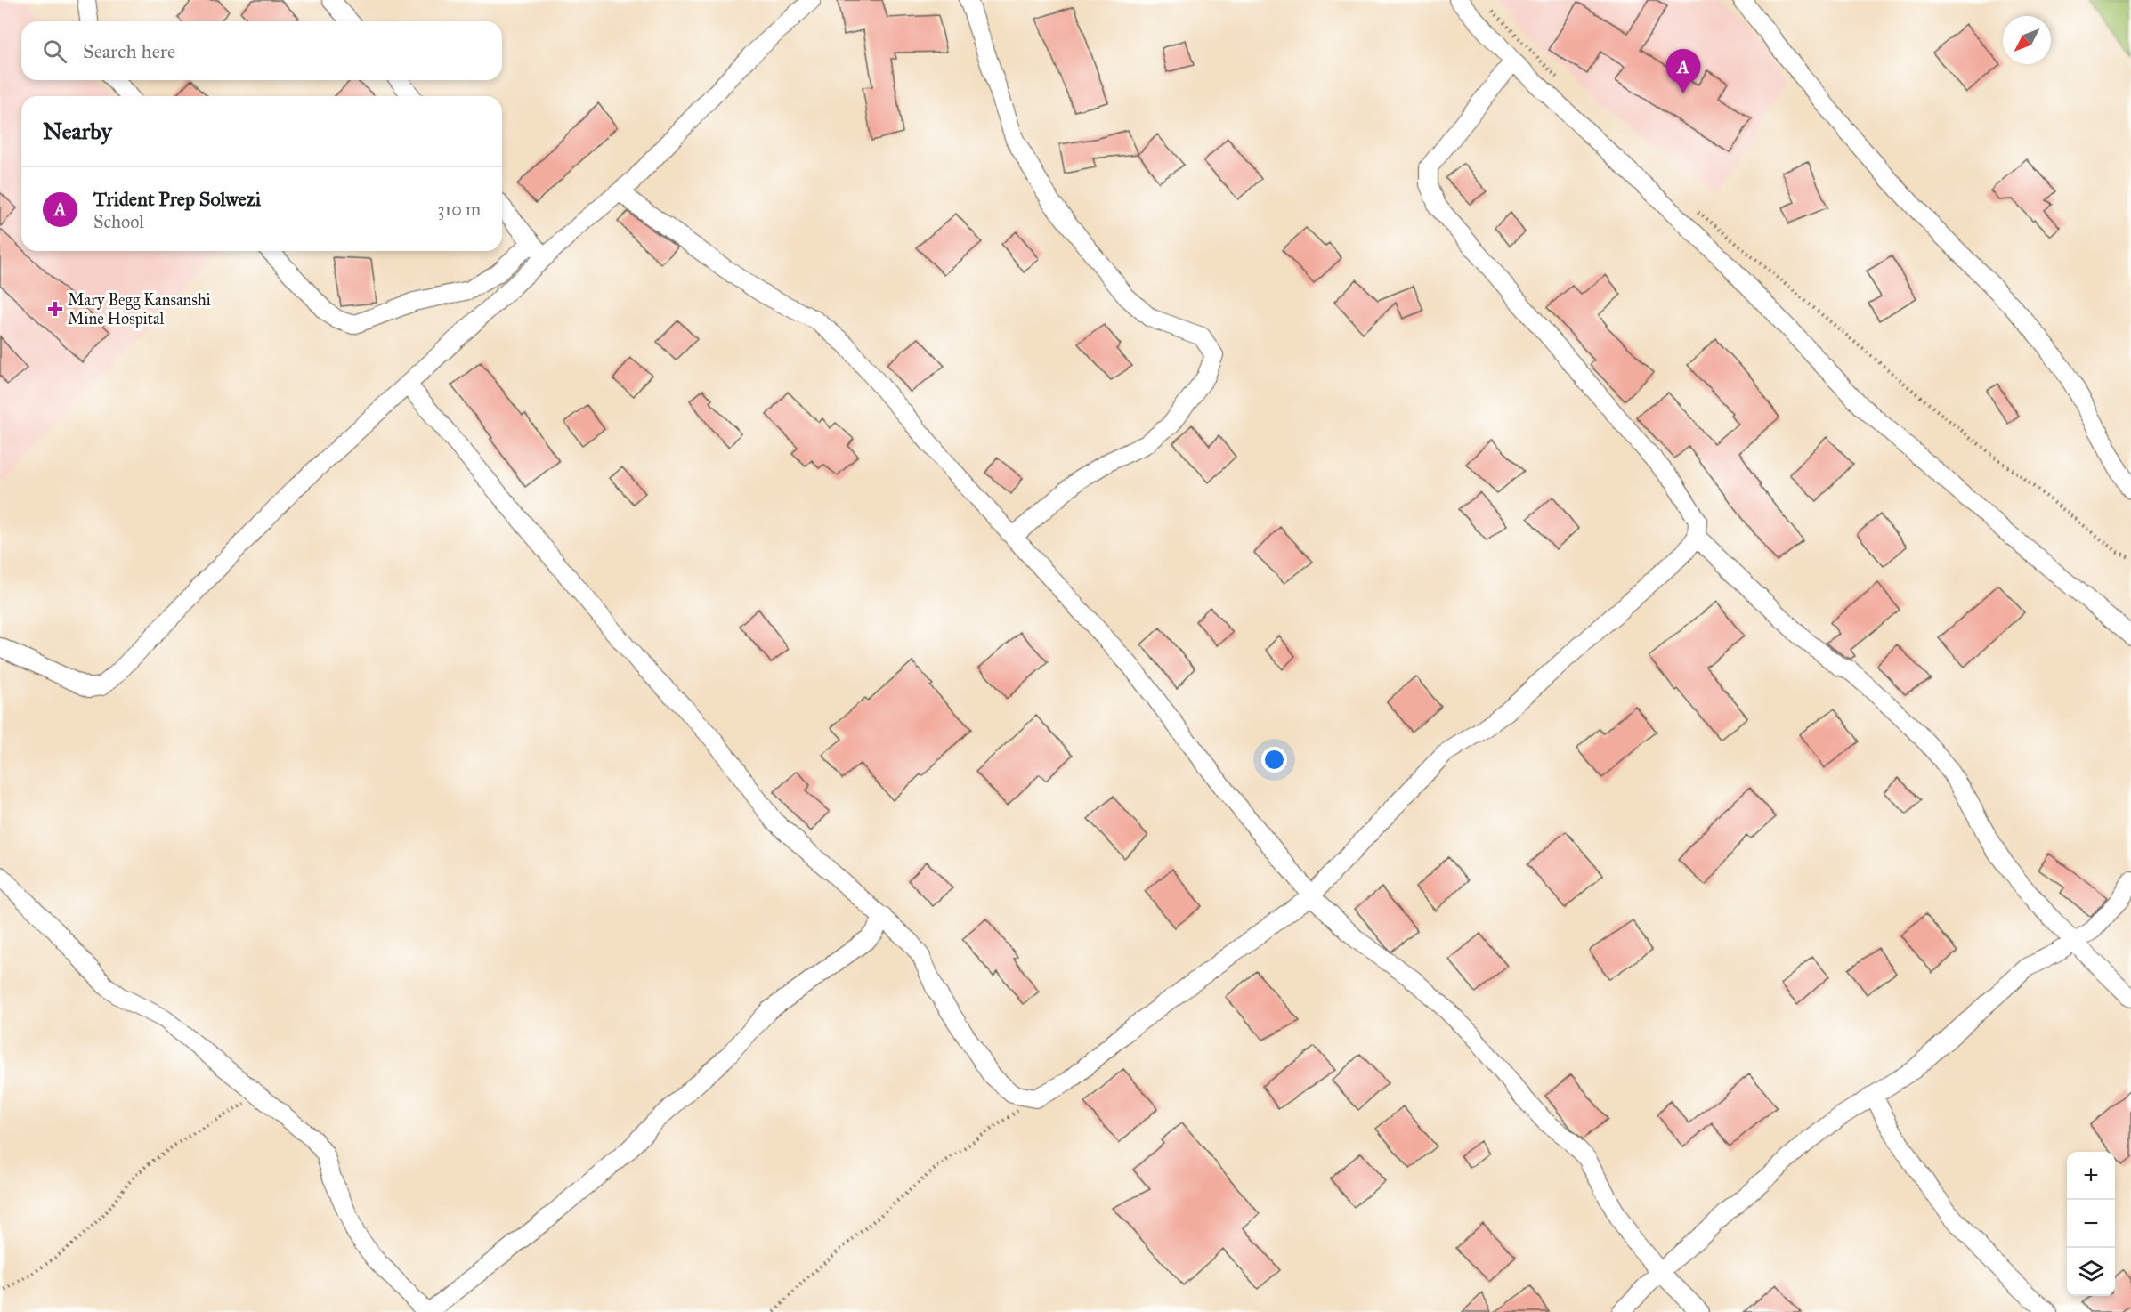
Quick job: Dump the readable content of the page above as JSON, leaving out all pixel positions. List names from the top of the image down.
{
  "places": {
    "health": ["Mary Begg Kansanshi Mine Hospital"]
  },
  "north": "bottom left",
  "page": {
    "search": "Search here",
    "pins": "A",
    "heading": "Nearby",
    "list": [
      {
        "mark": "A",
        "name": "Trident Prep Solwezi",
        "note": "School",
        "value": "310 m"
      }
    ],
    "map_buttons": ["+", "−"]
  }
}
